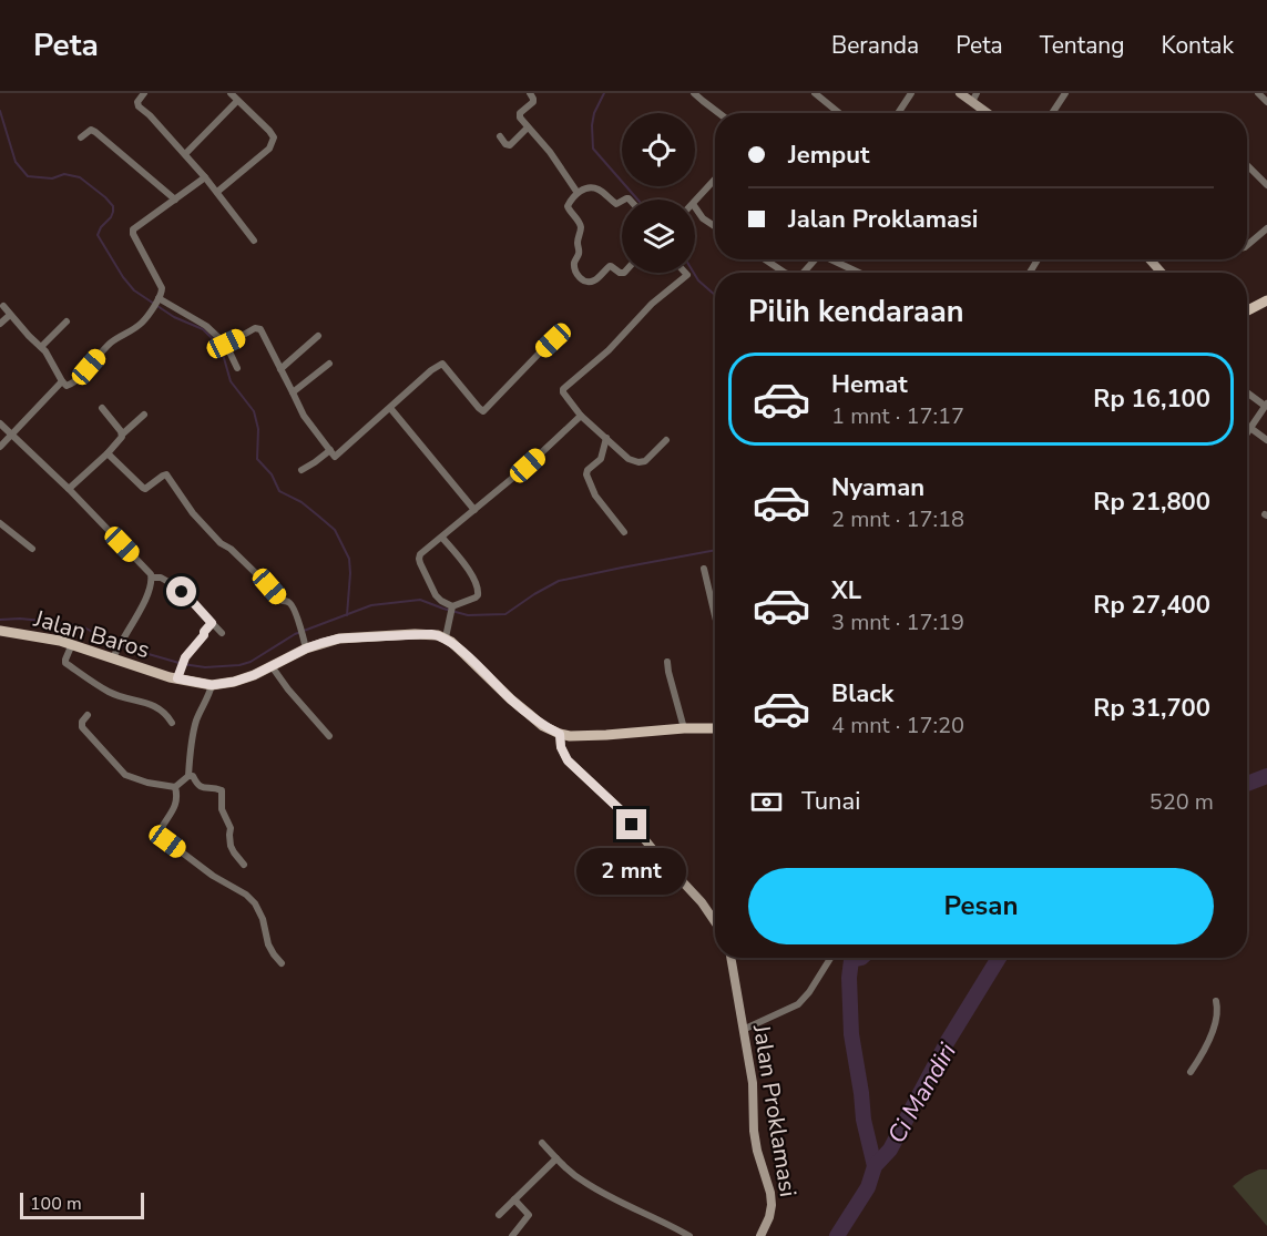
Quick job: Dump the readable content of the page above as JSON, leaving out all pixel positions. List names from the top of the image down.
{
  "streets": {
    "main road": ["Jalan Baros"],
    "street": ["Jalan Proklamasi"]
  },
  "water": ["Ci Mandiri"],
  "scale_bar": "100 m",
  "page": {
    "header": "Peta",
    "nav": [
      "Beranda",
      "Peta",
      "Tentang",
      "Kontak"
    ],
    "banner": ["Jemput", "Jalan Proklamasi"],
    "heading": "Pilih kendaraan",
    "list": [
      {
        "name": "Hemat",
        "note": "1 mnt · 17:17",
        "value": "Rp 16,100"
      },
      {
        "name": "Nyaman",
        "note": "2 mnt · 17:18",
        "value": "Rp 21,800"
      },
      {
        "name": "XL",
        "note": "3 mnt · 17:19",
        "value": "Rp 27,400"
      },
      {
        "name": "Black",
        "note": "4 mnt · 17:20",
        "value": "Rp 31,700"
      }
    ],
    "pay": ["Tunai", "520 m"],
    "bubble": "2 mnt",
    "buttons": "Pesan",
    "scale": "100 m"
  }
}
